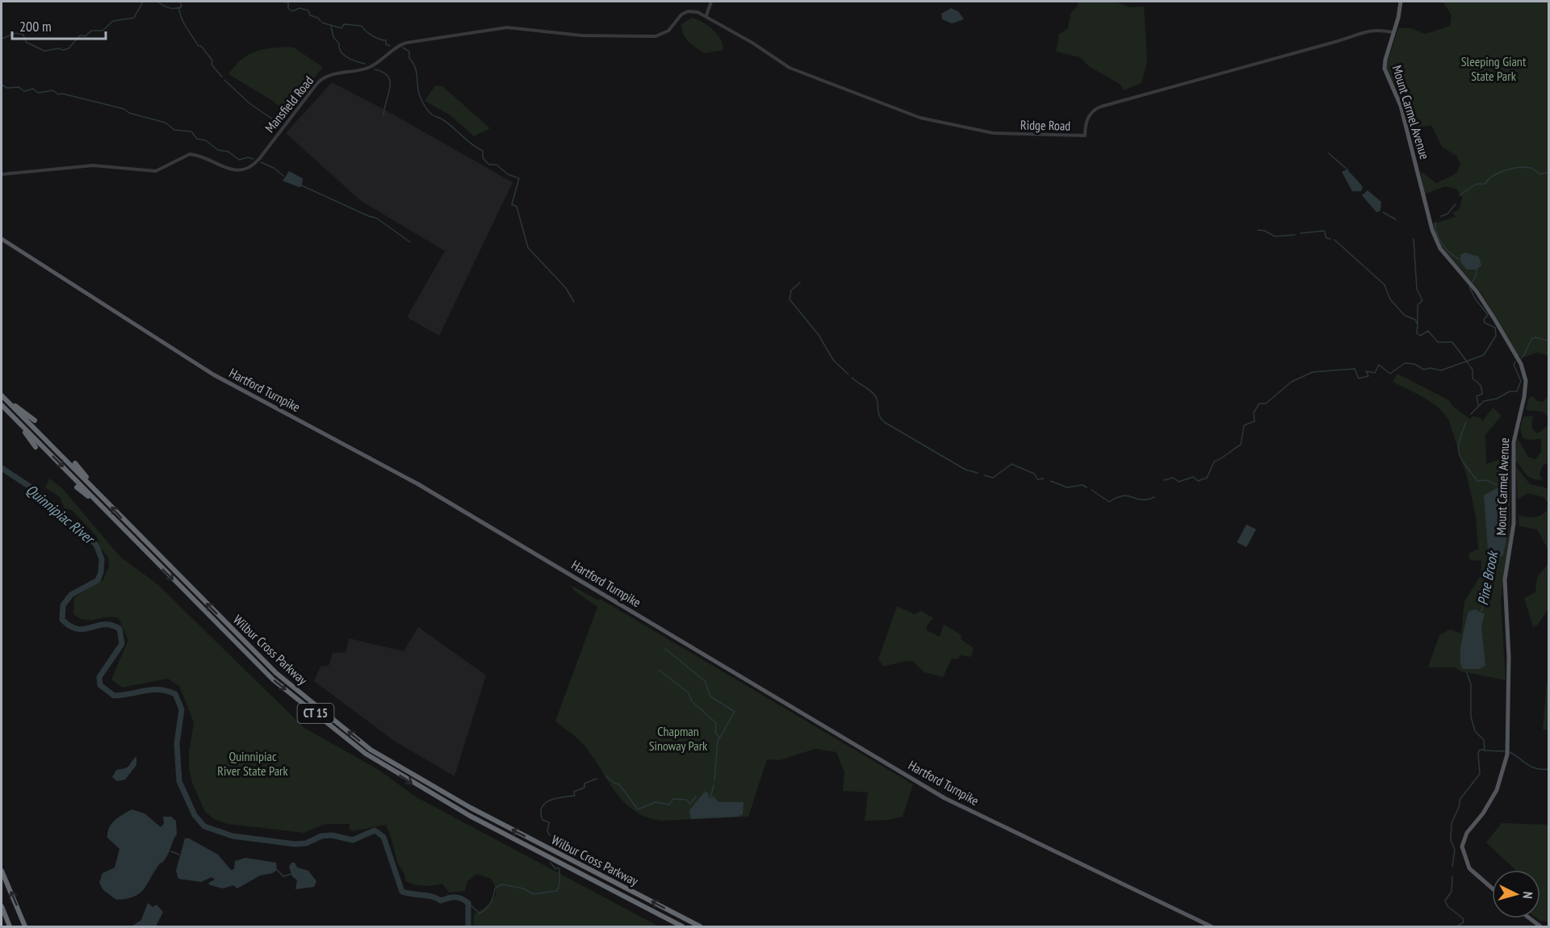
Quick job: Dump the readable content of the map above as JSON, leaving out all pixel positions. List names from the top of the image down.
{
  "streets": {
    "highway": ["Wilbur Cross Parkway", "CT 15"],
    "main road": ["Mount Carmel Avenue", "Hartford Turnpike"],
    "street": ["Mansfield Road", "Ridge Road"]
  },
  "crossings": [
    ["Mansfield Road", "Ridge Road"],
    ["Mount Carmel Avenue", "Ridge Road"]
  ],
  "water": ["Quinnipiac River", "Pine Brook"],
  "parks": ["Sleeping Giant State Park", "Chapman Sinoway Park", "Quinnipiac River State Park"],
  "scale_bar": "200 m",
  "north": "right"
}
